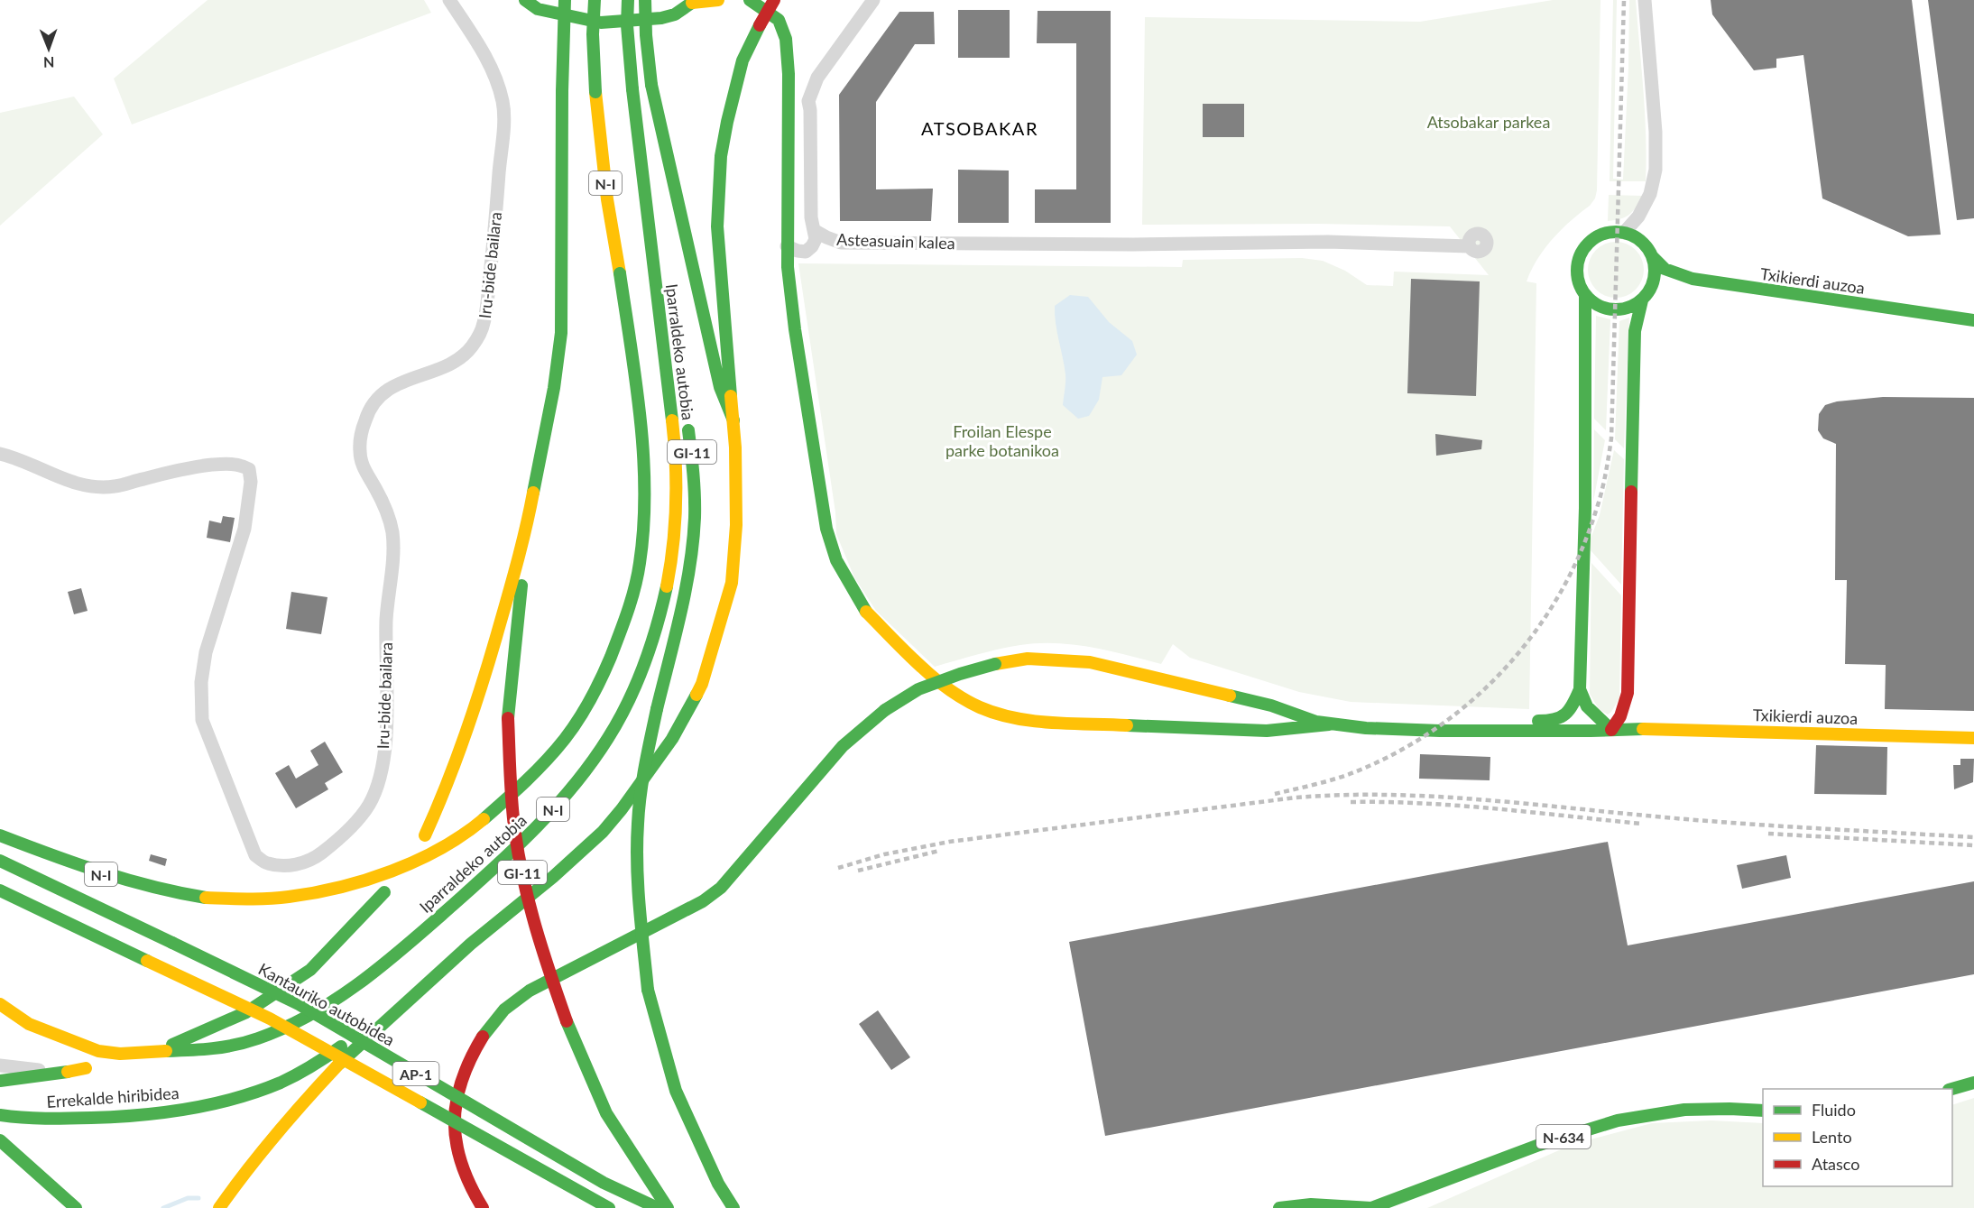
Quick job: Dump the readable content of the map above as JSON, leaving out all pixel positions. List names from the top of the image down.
{
  "streets": {
    "main road": [
      "N-I",
      "Txikierdi auzoa",
      "Iparraldeko autobia",
      "GI-11",
      "Kantauriko autobidea",
      "AP-1",
      "Errekalde hiribidea",
      "N-634"
    ],
    "street": ["Asteasuain kalea", "Iru-bide bailara"]
  },
  "districts": ["ATSOBAKAR"],
  "parks": ["Atsobakar parkea", "Froilan Elespe parke botanikoa"],
  "legend": ["Fluido", "Lento", "Atasco"],
  "north": "bottom"
}
